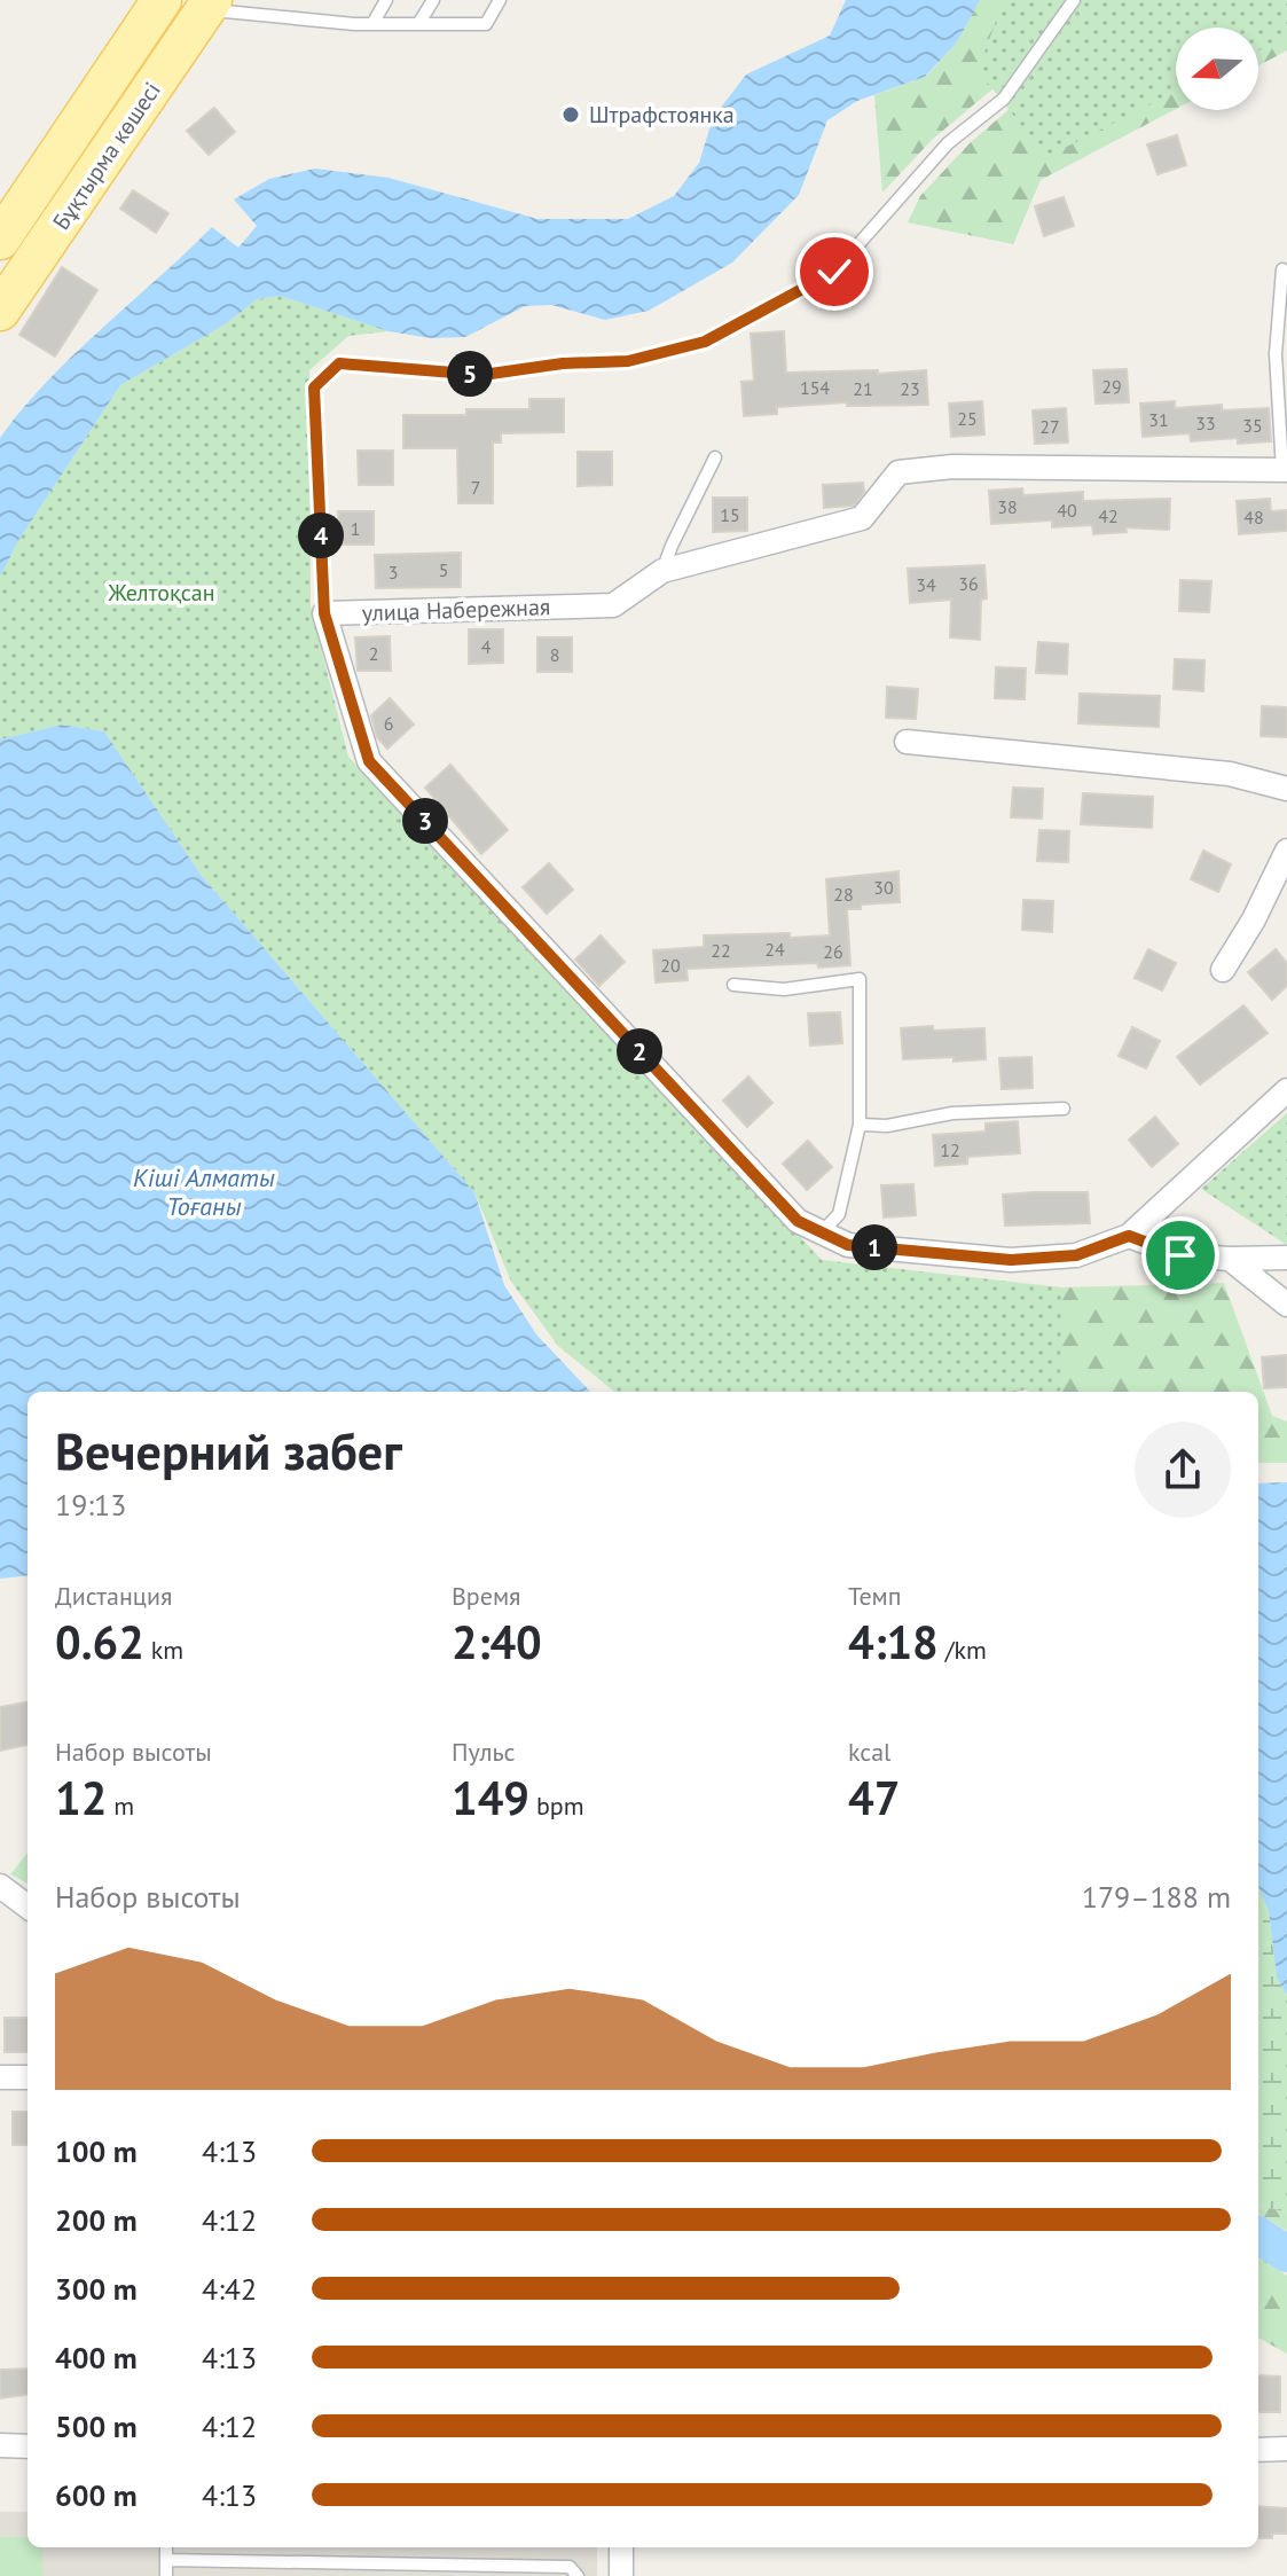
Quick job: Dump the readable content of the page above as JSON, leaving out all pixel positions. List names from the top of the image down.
{
  "streets": {
    "main road": ["Бұқтырма көшесі"],
    "street": ["улица Набережная"]
  },
  "water": ["Кіші Алматы Тоғаны"],
  "parks": ["Желтоқсан"],
  "places": ["Штрафстоянка"],
  "house_numbers": [
    "29",
    "154",
    "21",
    "23",
    "25",
    "31",
    "33",
    "35",
    "27",
    "7",
    "38",
    "40",
    "15",
    "42",
    "48",
    "1",
    "5",
    "3",
    "36",
    "34",
    "4",
    "2",
    "8",
    "6",
    "30",
    "28",
    "24",
    "22",
    "26",
    "20",
    "12"
  ],
  "north": "left",
  "page": {
    "pins": [
      "5",
      "4",
      "3",
      "2",
      "1"
    ],
    "heading": ["Вечерний забег", "19:13"],
    "stats": [
      ["Дистанция", "0.62 km"],
      ["Время", "2:40"],
      ["Темп", "4:18 /km"],
      ["Набор высоты", "12 m"],
      ["Пульс", "149 bpm"],
      ["kcal", "47"]
    ],
    "chart": ["Набор высоты", "179–188 m"],
    "list": [
      {
        "name": "100 m",
        "note": "4:13"
      },
      {
        "name": "200 m",
        "note": "4:12"
      },
      {
        "name": "300 m",
        "note": "4:42"
      },
      {
        "name": "400 m",
        "note": "4:13"
      },
      {
        "name": "500 m",
        "note": "4:12"
      },
      {
        "name": "600 m",
        "note": "4:13"
      }
    ]
  }
}
